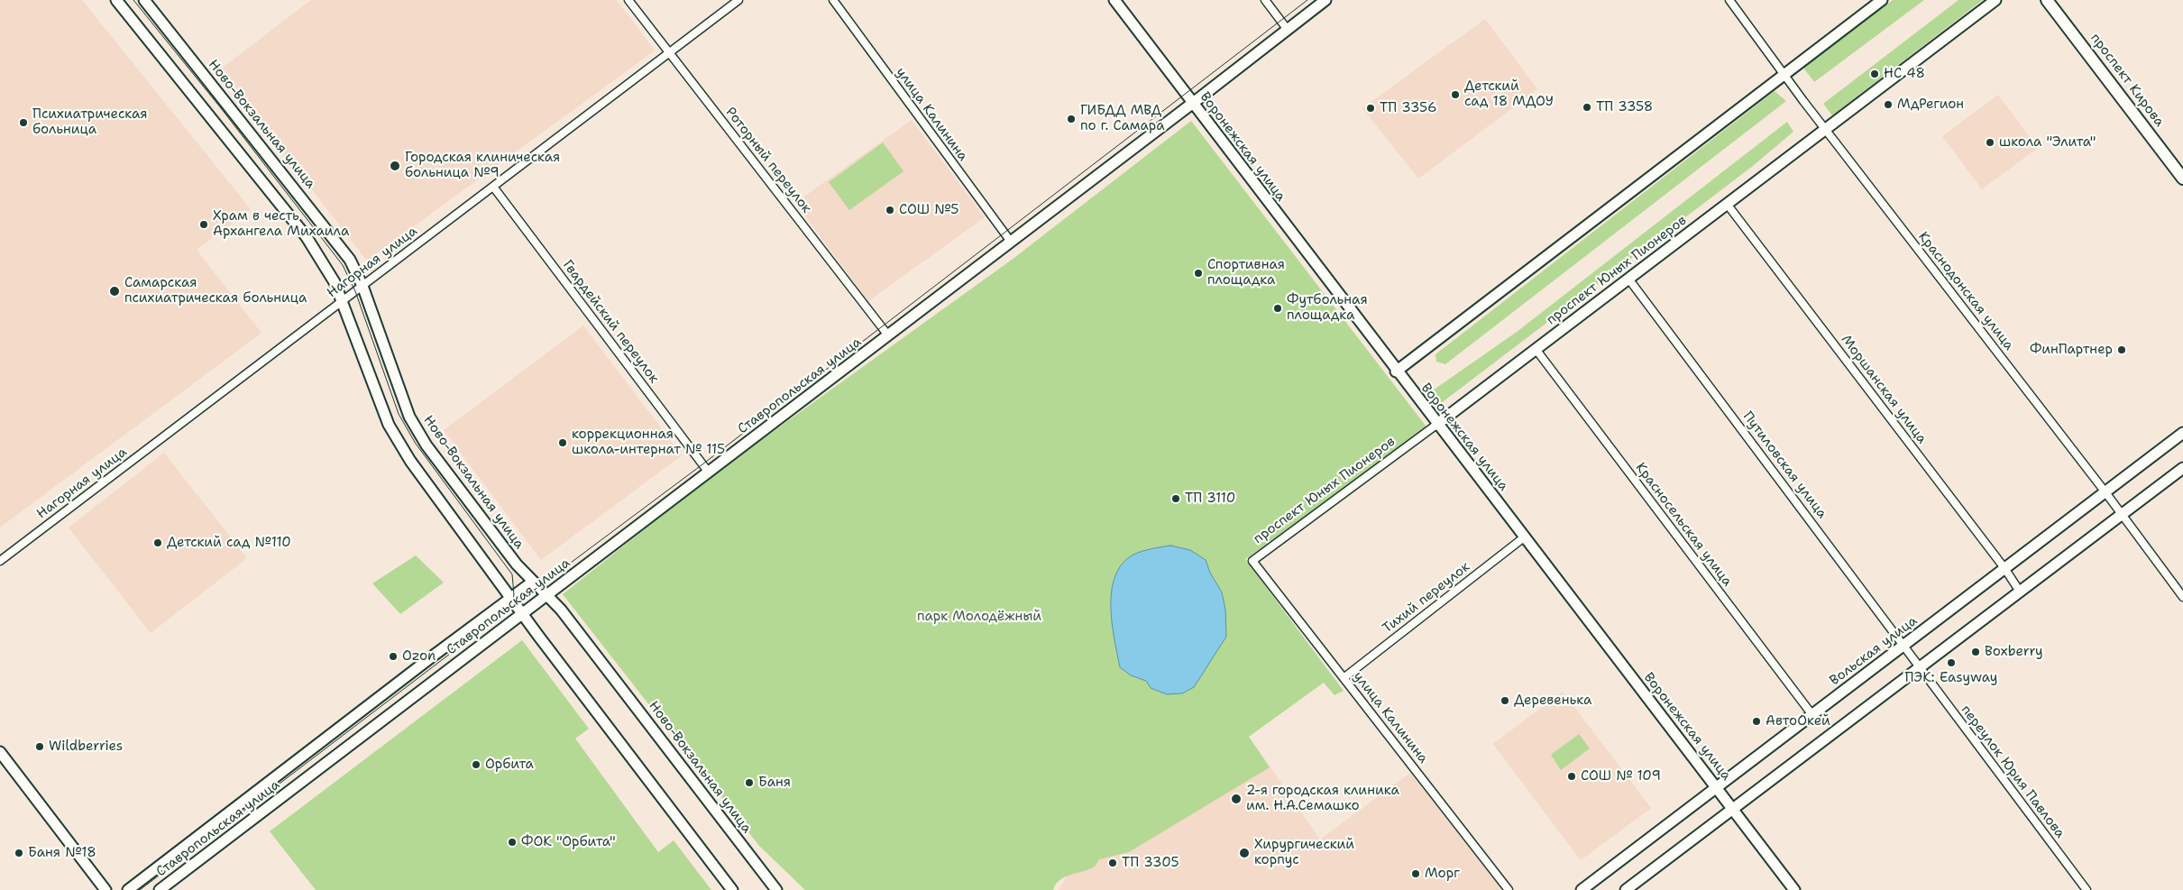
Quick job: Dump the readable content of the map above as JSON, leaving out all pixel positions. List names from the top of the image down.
{
  "streets": {
    "main road": ["проспект Кирова"],
    "street": [
      "улица Калинина",
      "Ново-Вокзальная улица",
      "Воронежская улица",
      "Роторный переулок",
      "Нагорная улица",
      "проспект Юных Пионеров",
      "Краснодонская улица",
      "Гвардейский переулок",
      "Ставропольская улица",
      "Моршанская улица",
      "Путиловская улица",
      "Красносельская улица",
      "Тихий переулок",
      "Вольская улица",
      "переулок Юрия Павлова"
    ]
  },
  "crossings": [
    ["улица Калинина", "проспект Юных Пионеров"],
    ["улица Калинина", "Ставропольская улица"],
    ["улица Калинина", "Тихий переулок"],
    ["Ново-Вокзальная улица", "Нагорная улица"],
    ["Ново-Вокзальная улица", "Ставропольская улица"],
    ["Воронежская улица", "проспект Юных Пионеров"],
    ["Воронежская улица", "Ставропольская улица"],
    ["Воронежская улица", "Тихий переулок"],
    ["Воронежская улица", "Вольская улица"],
    ["Роторный переулок", "Нагорная улица"],
    ["Роторный переулок", "Ставропольская улица"],
    ["Нагорная улица", "Гвардейский переулок"],
    ["проспект Юных Пионеров", "Краснодонская улица"],
    ["проспект Юных Пионеров", "Моршанская улица"],
    ["проспект Юных Пионеров", "Путиловская улица"],
    ["проспект Юных Пионеров", "Красносельская улица"],
    ["Краснодонская улица", "Вольская улица"],
    ["Гвардейский переулок", "Ставропольская улица"],
    ["Моршанская улица", "Вольская улица"],
    ["Путиловская улица", "Вольская улица"],
    ["Путиловская улица", "переулок Юрия Павлова"],
    ["Красносельская улица", "Вольская улица"]
  ],
  "parks": ["парк Молодёжный"],
  "places": [
    "НС 48",
    "Детский сад 18 МДОУ",
    "МдРегион",
    "ТП 3358",
    "ТП 3356",
    "ГИБДД МВД по г. Самара",
    "Психиатрическая больница",
    "школа \"Элита\"",
    "Городская клиническая больница №9",
    "СОШ №5",
    "Храм в честь Архангела Михаила",
    "Спортивная площадка",
    "Самарская психиатрическая больница",
    "Футбольная площадка",
    "ФинПартнер",
    "коррекционная школа-интернат № 115",
    "ТП 3110",
    "Детский сад №110",
    "Boxberry",
    "Ozon",
    "ПЭК: Easyway",
    "Деревенька",
    "АвтоОкей",
    "Wildberries",
    "Орбита",
    "СОШ № 109",
    "Баня",
    "2-я городская клиника им. Н.А.Семашко",
    "ФОК \"Орбита\"",
    "Баня №18",
    "Хирургический корпус",
    "ТП 3305",
    "Морг"
  ]
}
